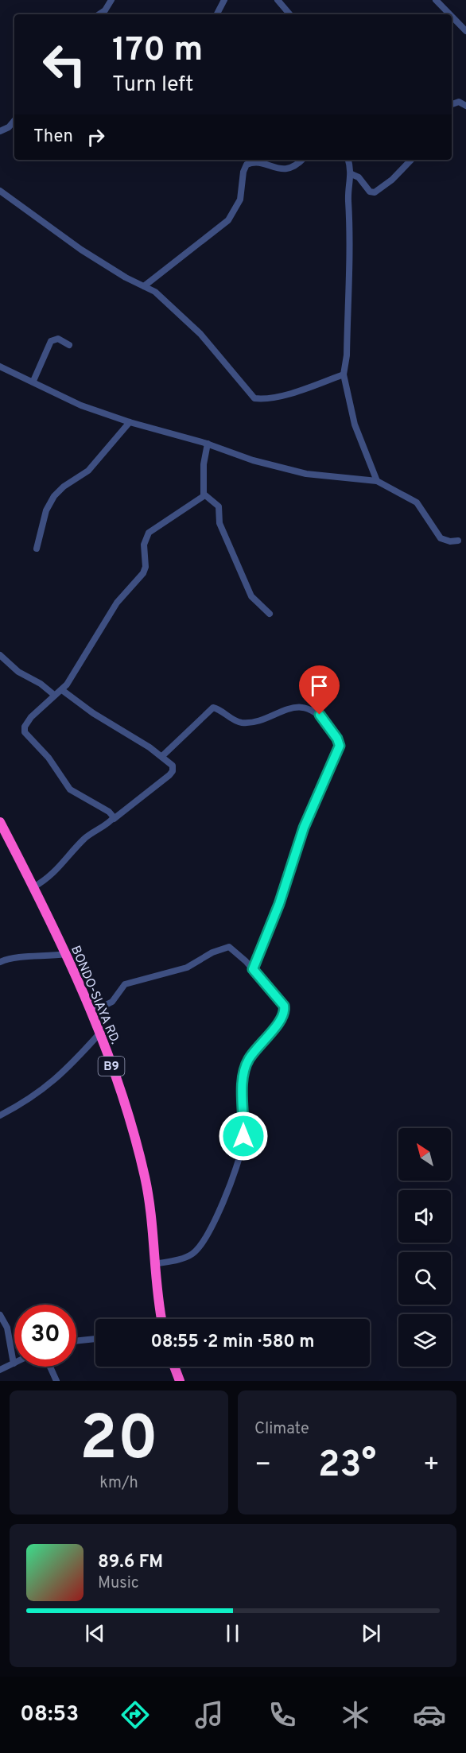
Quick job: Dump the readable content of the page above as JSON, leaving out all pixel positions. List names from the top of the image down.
{
  "streets": {
    "highway": ["BONDO-SIAYA RD.", "B9"]
  },
  "north": "top left",
  "page": {
    "turn": ["170 m", "Turn left"],
    "then": "Then",
    "limit": "30",
    "trip": "08:55 · 2 min · 580 m",
    "tile": [
      ["20", "km/h"],
      "Climate"
    ],
    "heat": ["−", "23°", "+"],
    "song": ["89.6 FM", "Music"],
    "tabs": "08:53"
  }
}
